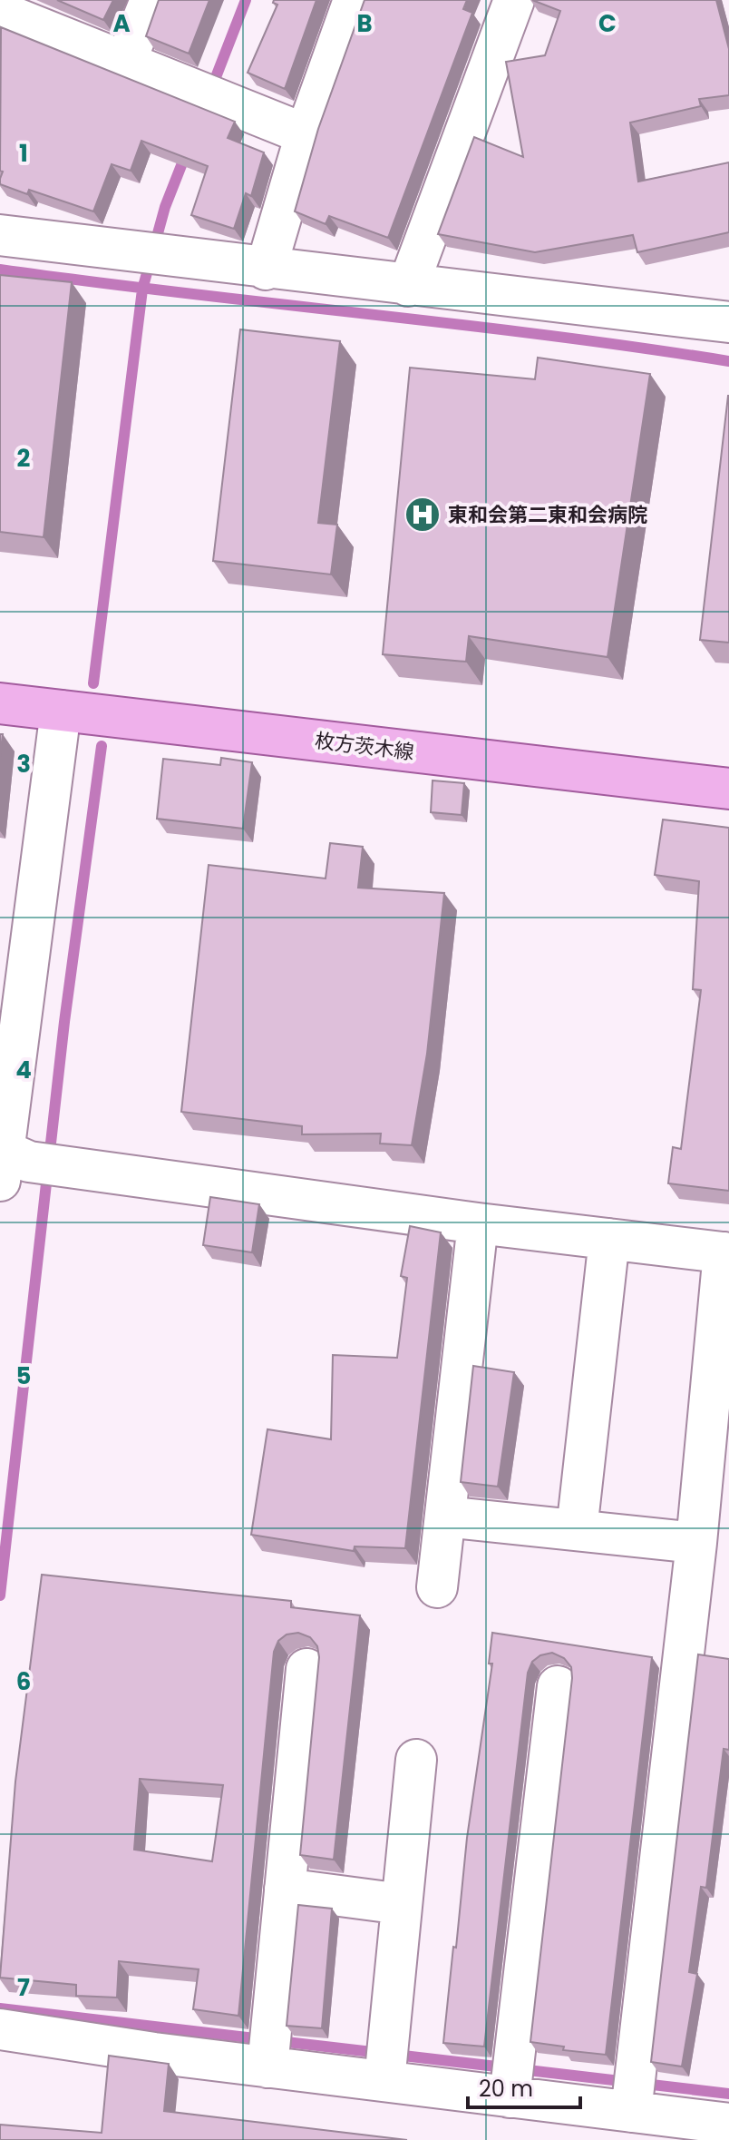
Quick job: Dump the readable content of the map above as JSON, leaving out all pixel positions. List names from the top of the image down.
{
  "streets": {
    "main road": ["枚方茨木線"]
  },
  "places": {
    "hospital": ["東和会第二東和会病院"]
  },
  "scale_bar": "20 m",
  "grid": {
    "columns": ["A", "B", "C"],
    "rows": [
      "1",
      "2",
      "3",
      "4",
      "5",
      "6",
      "7"
    ]
  }
}
